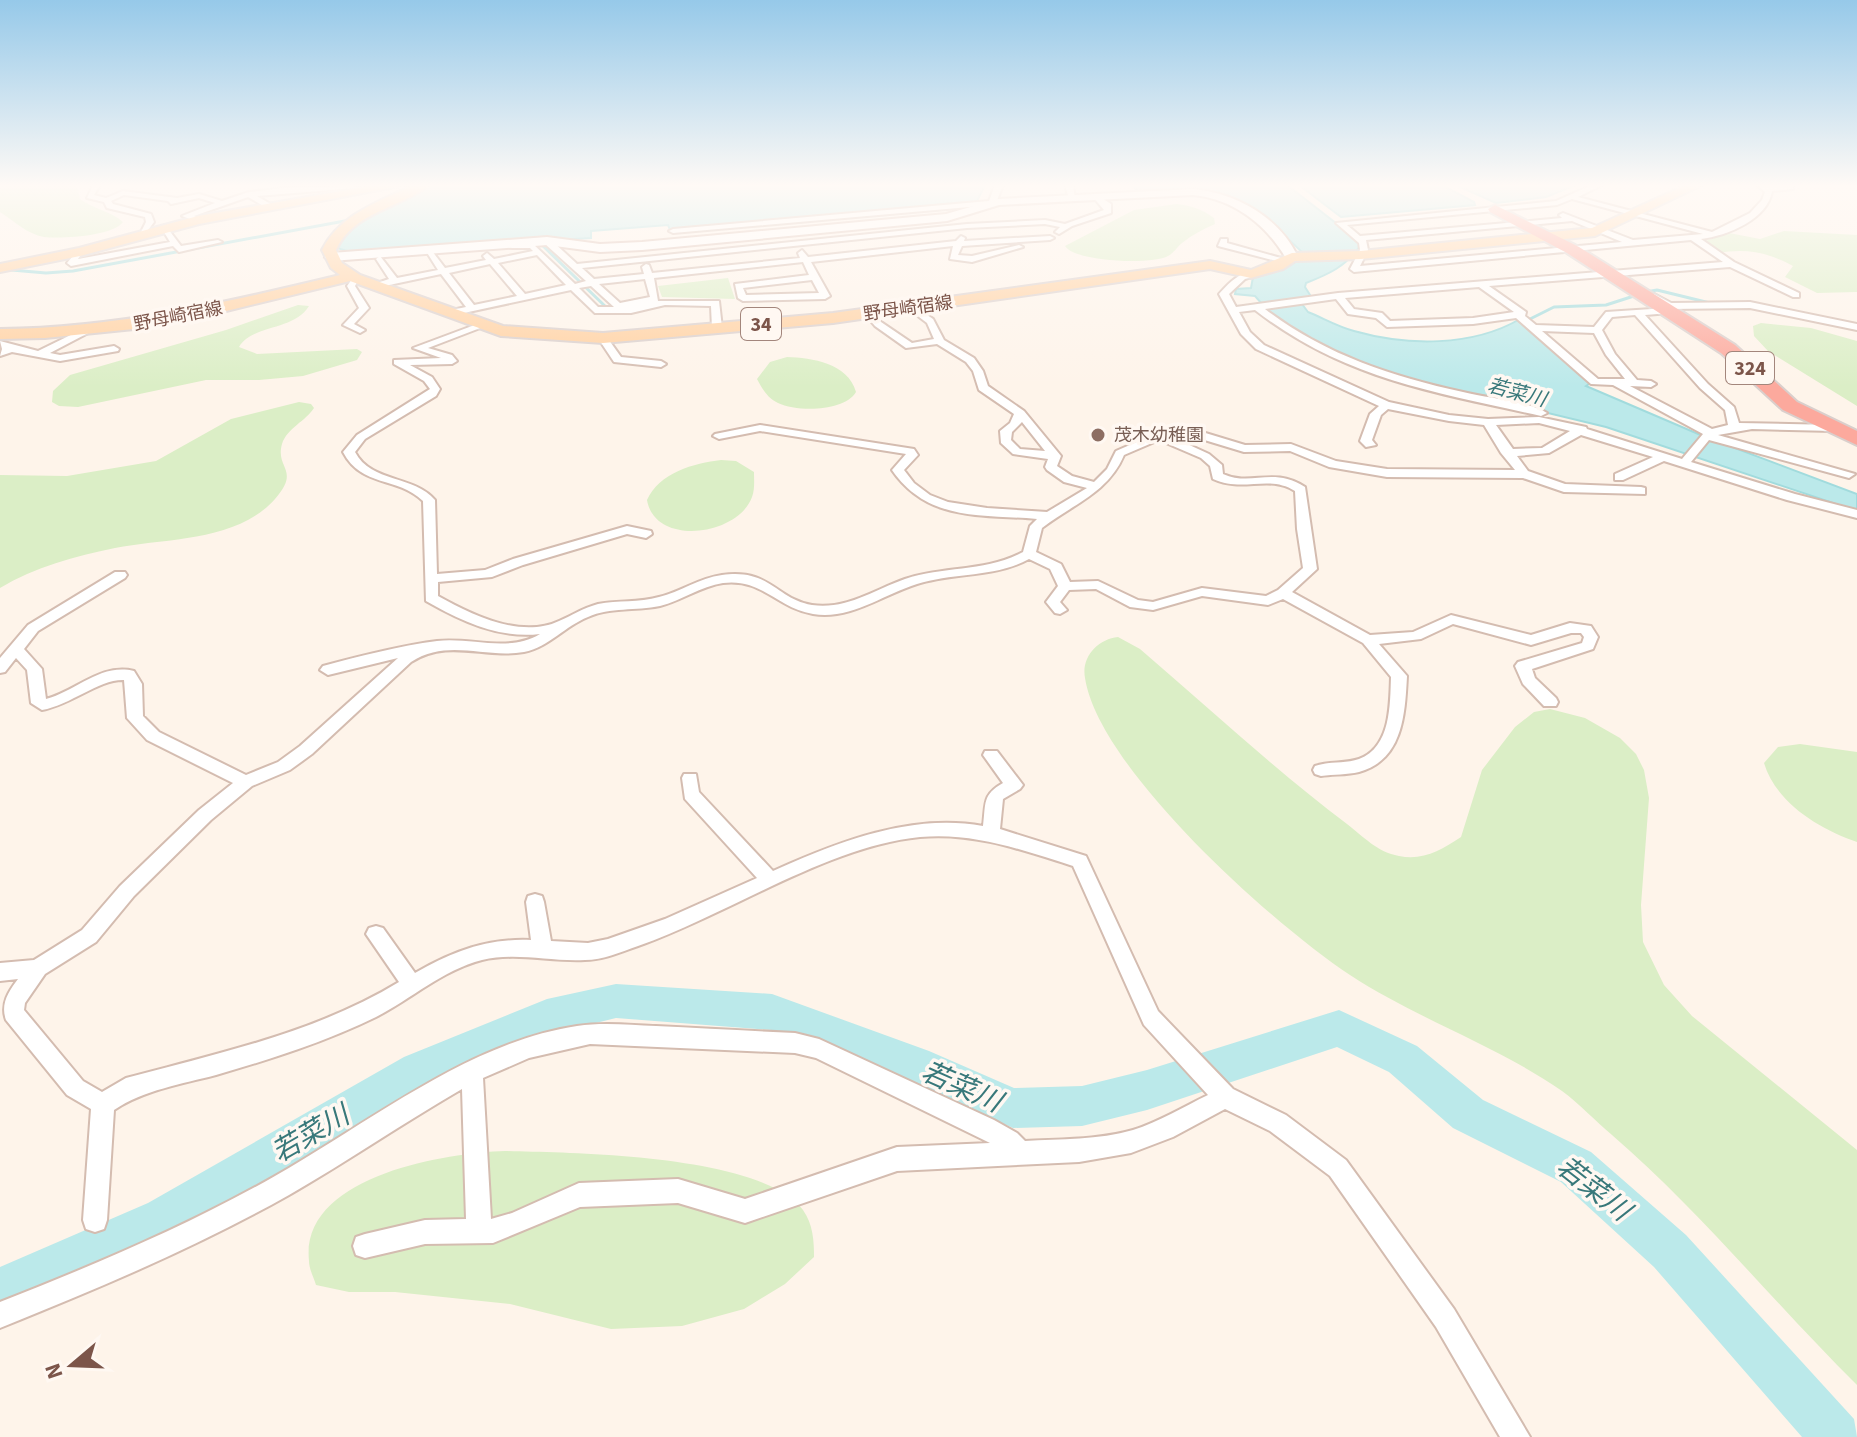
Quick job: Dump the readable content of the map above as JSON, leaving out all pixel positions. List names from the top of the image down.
{
  "streets": {
    "highway": ["324"],
    "main road": ["野母崎宿線", "34"]
  },
  "water": ["若菜川"],
  "places": ["茂木幼稚園"],
  "north": "left"
}
